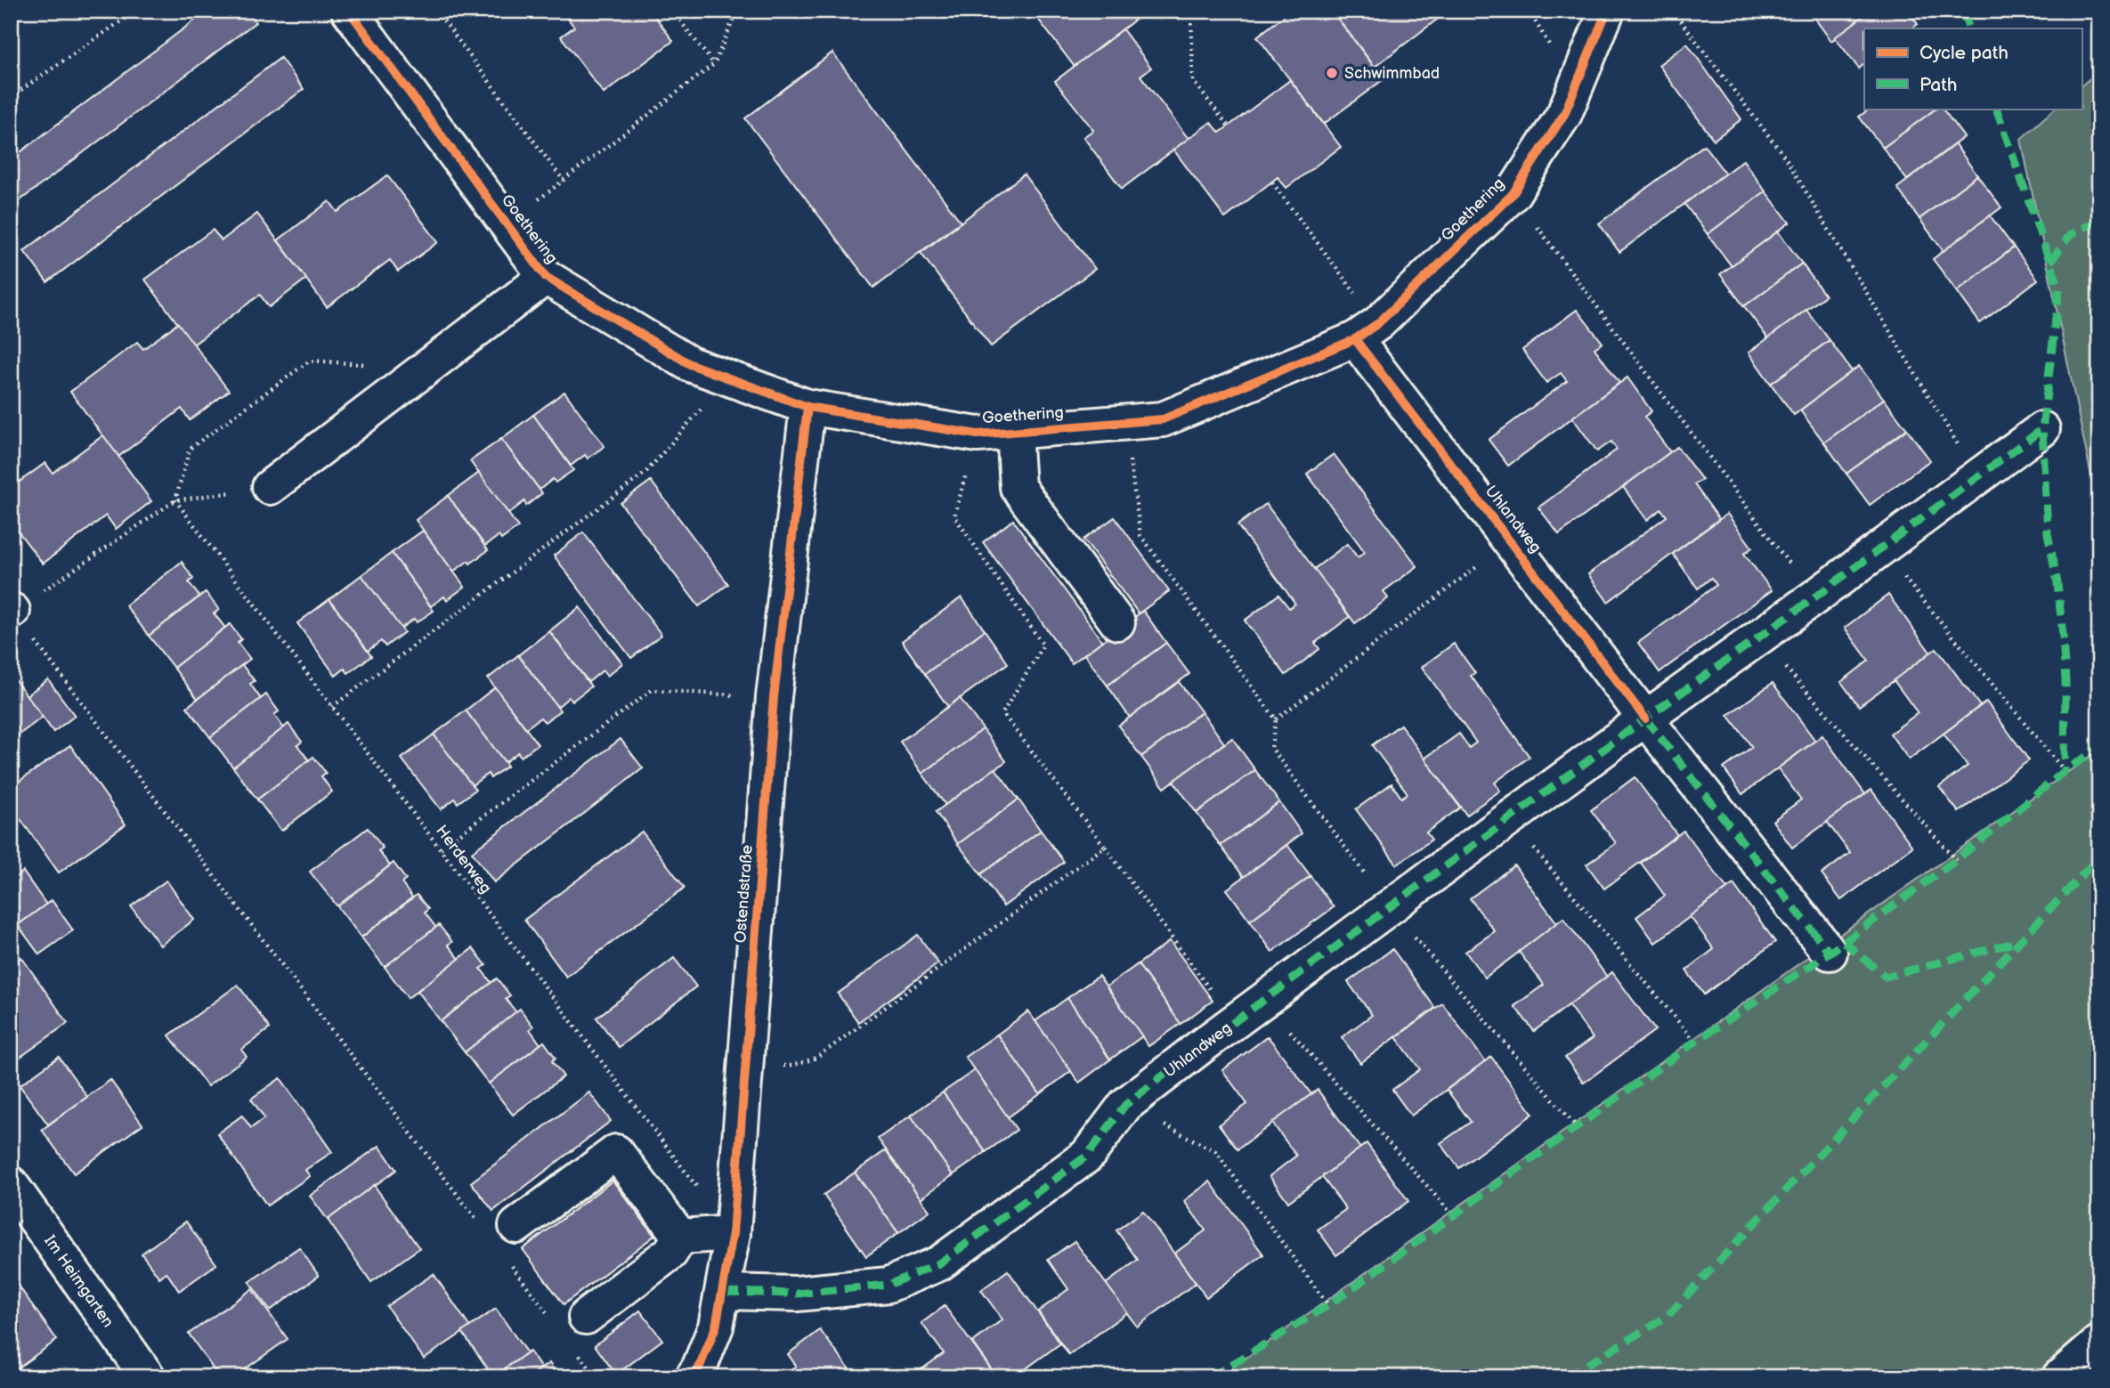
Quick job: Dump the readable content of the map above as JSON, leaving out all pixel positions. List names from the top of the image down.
{
  "streets": {
    "street": [
      "Goethering",
      "Uhlandweg",
      "Ostendstraße",
      "Im Heimgarten"
    ],
    "path": ["Herderweg"]
  },
  "crossings": [
    ["Goethering", "Uhlandweg"],
    ["Goethering", "Ostendstraße"],
    ["Uhlandweg", "Ostendstraße"],
    ["Herderweg", "Ostendstraße"]
  ],
  "places": ["Schwimmbad"],
  "legend": ["Cycle path", "Path"]
}
